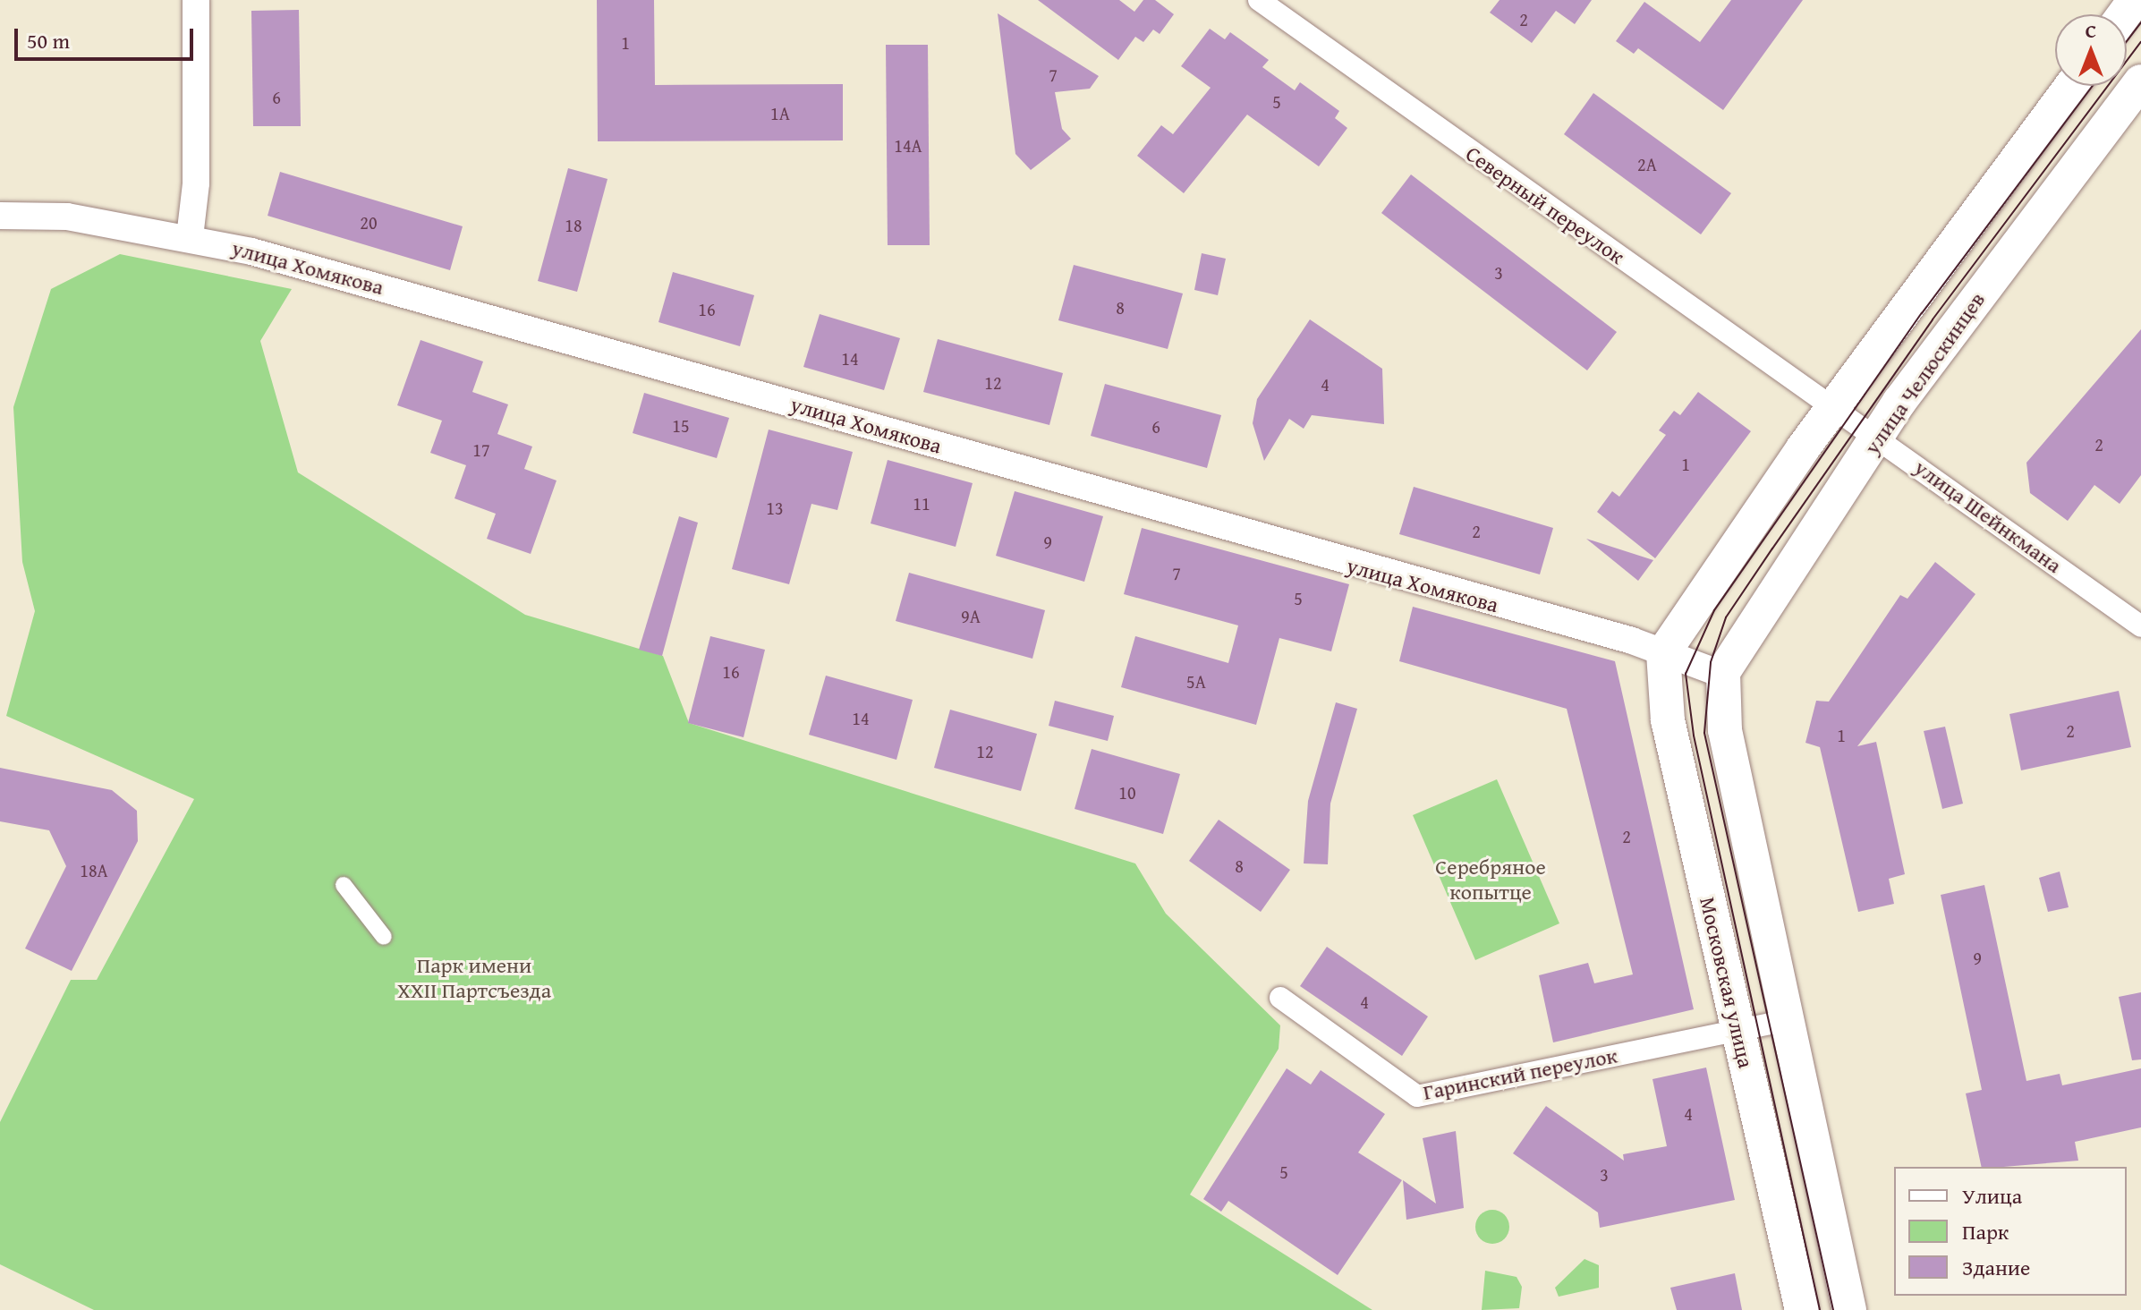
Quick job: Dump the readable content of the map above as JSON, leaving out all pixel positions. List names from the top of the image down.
{
  "streets": {
    "main road": ["улица Челюскинцев", "Московская улица"],
    "street": [
      "Северный переулок",
      "улица Хомякова",
      "улица Шейнкмана",
      "Гаринский переулок"
    ]
  },
  "crossings": [
    ["Северный переулок", "улица Шейнкмана"],
    ["улица Хомякова", "улица Челюскинцев"],
    ["улица Хомякова", "Московская улица"],
    ["улица Челюскинцев", "улица Шейнкмана"],
    ["Московская улица", "Гаринский переулок"]
  ],
  "parks": ["Серебряное копытце", "Парк имени XXII Партсъезда"],
  "house_numbers": [
    "2",
    "1",
    "7",
    "6",
    "5",
    "1А",
    "14А",
    "2А",
    "20",
    "18",
    "3",
    "8",
    "16",
    "14",
    "12",
    "4",
    "15",
    "6",
    "2",
    "17",
    "1",
    "11",
    "13",
    "2",
    "9",
    "7",
    "5",
    "9А",
    "16",
    "5А",
    "14",
    "2",
    "1",
    "12",
    "10",
    "2",
    "8",
    "18А",
    "9",
    "4",
    "4",
    "5",
    "3"
  ],
  "legend": ["Улица", "Парк", "Здание"],
  "scale_bar": "50 m",
  "north": "top"
}
